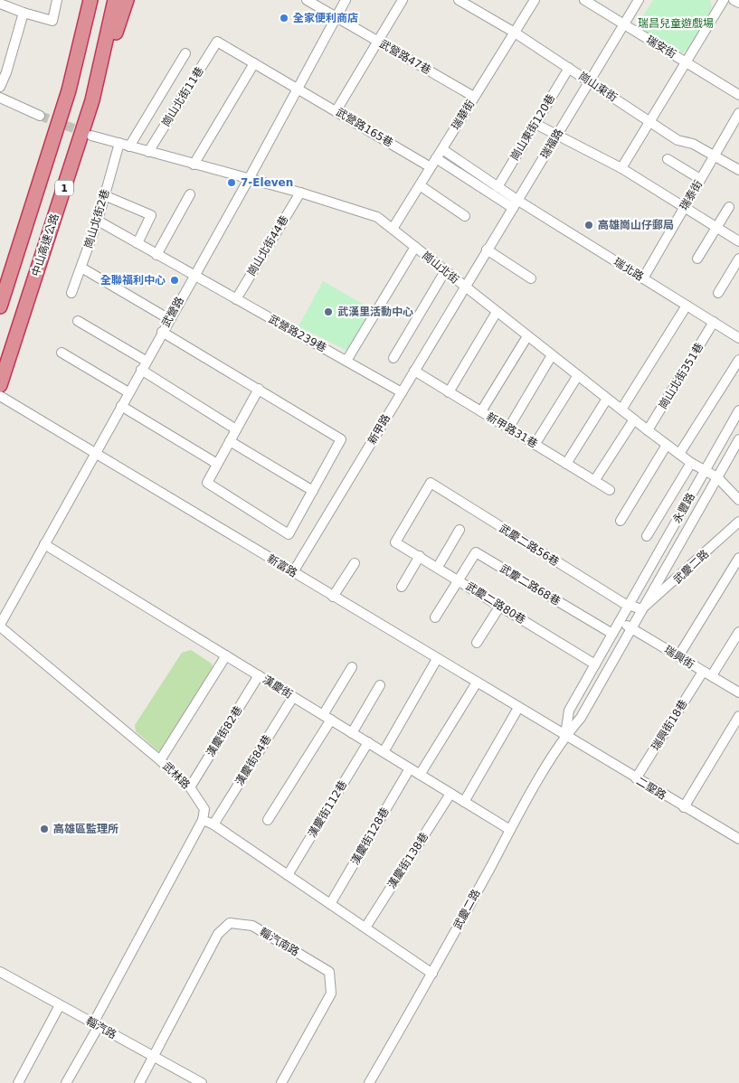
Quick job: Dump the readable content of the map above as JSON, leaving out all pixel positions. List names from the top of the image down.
{
  "streets": {
    "highway": ["1", "中山高速公路"],
    "street": [
      "瑞安街",
      "武營路47巷",
      "崗山東街",
      "崗山北街11巷",
      "瑞華街",
      "武營路165巷",
      "崗山東街120巷",
      "瑞福路",
      "瑞泰街",
      "崗山北街2巷",
      "崗山北街44巷",
      "崗山北街",
      "瑞北路",
      "武營路",
      "武營路239巷",
      "崗山北街351巷",
      "新甲路",
      "新甲路31巷",
      "永豐路",
      "武慶二路56巷",
      "新富路",
      "武慶二路",
      "武慶二路68巷",
      "武慶二路80巷",
      "瑞興街",
      "漢慶街",
      "瑞興街18巷",
      "漢慶街82巷",
      "漢慶街84巷",
      "武林路",
      "二聖路",
      "漢慶街112巷",
      "漢慶街128巷",
      "漢慶街138巷",
      "輜汽南路",
      "輜汽路"
    ]
  },
  "crossings": [
    ["瑞安街", "瑞福路"],
    ["武營路47巷", "瑞華街"],
    ["武營路47巷", "武營路"],
    ["崗山東街", "瑞華街"],
    ["崗山東街", "崗山東街120巷"],
    ["崗山東街", "瑞福路"],
    ["崗山東街", "瑞泰街"],
    ["崗山北街11巷", "武營路165巷"],
    ["崗山北街11巷", "崗山北街"],
    ["瑞華街", "武營路165巷"],
    ["瑞華街", "崗山北街"],
    ["武營路165巷", "武營路"],
    ["瑞福路", "崗山北街"],
    ["瑞福路", "瑞北路"],
    ["瑞福路", "新甲路"],
    ["瑞泰街", "瑞北路"],
    ["崗山北街2巷", "崗山北街"],
    ["崗山北街2巷", "武營路239巷"],
    ["崗山北街44巷", "崗山北街"],
    ["崗山北街44巷", "武營路239巷"],
    ["崗山北街", "武營路"],
    ["崗山北街", "崗山北街351巷"],
    ["崗山北街", "新甲路"],
    ["崗山北街", "永豐路"],
    ["瑞北路", "崗山北街351巷"],
    ["武營路", "武營路239巷"],
    ["武營路", "新富路"],
    ["武營路", "漢慶街"],
    ["武營路", "武林路"],
    ["武營路239巷", "新甲路"],
    ["新甲路", "新甲路31巷"],
    ["新甲路", "新富路"],
    ["永豐路", "武慶二路56巷"],
    ["永豐路", "武慶二路"],
    ["武慶二路56巷", "武慶二路"],
    ["武慶二路56巷", "武慶二路80巷"],
    ["新富路", "武慶二路"],
    ["新富路", "二聖路"],
    ["武慶二路", "武慶二路68巷"],
    ["武慶二路", "武慶二路80巷"],
    ["武慶二路", "瑞興街"],
    ["武慶二路", "漢慶街"],
    ["武慶二路", "二聖路"],
    ["武慶二路68巷", "武慶二路80巷"],
    ["瑞興街", "瑞興街18巷"],
    ["漢慶街", "漢慶街82巷"],
    ["漢慶街", "漢慶街84巷"],
    ["漢慶街", "漢慶街112巷"],
    ["漢慶街", "漢慶街128巷"],
    ["漢慶街", "漢慶街138巷"],
    ["瑞興街18巷", "二聖路"],
    ["漢慶街82巷", "武林路"],
    ["輜汽南路", "輜汽路"]
  ],
  "parks": ["瑞昌兒童遊戲場"],
  "places": [
    "全家便利商店",
    "7-Eleven",
    "高雄崗山仔郵局",
    "全聯福利中心",
    "武漢里活動中心",
    "高雄區監理所"
  ]
}
